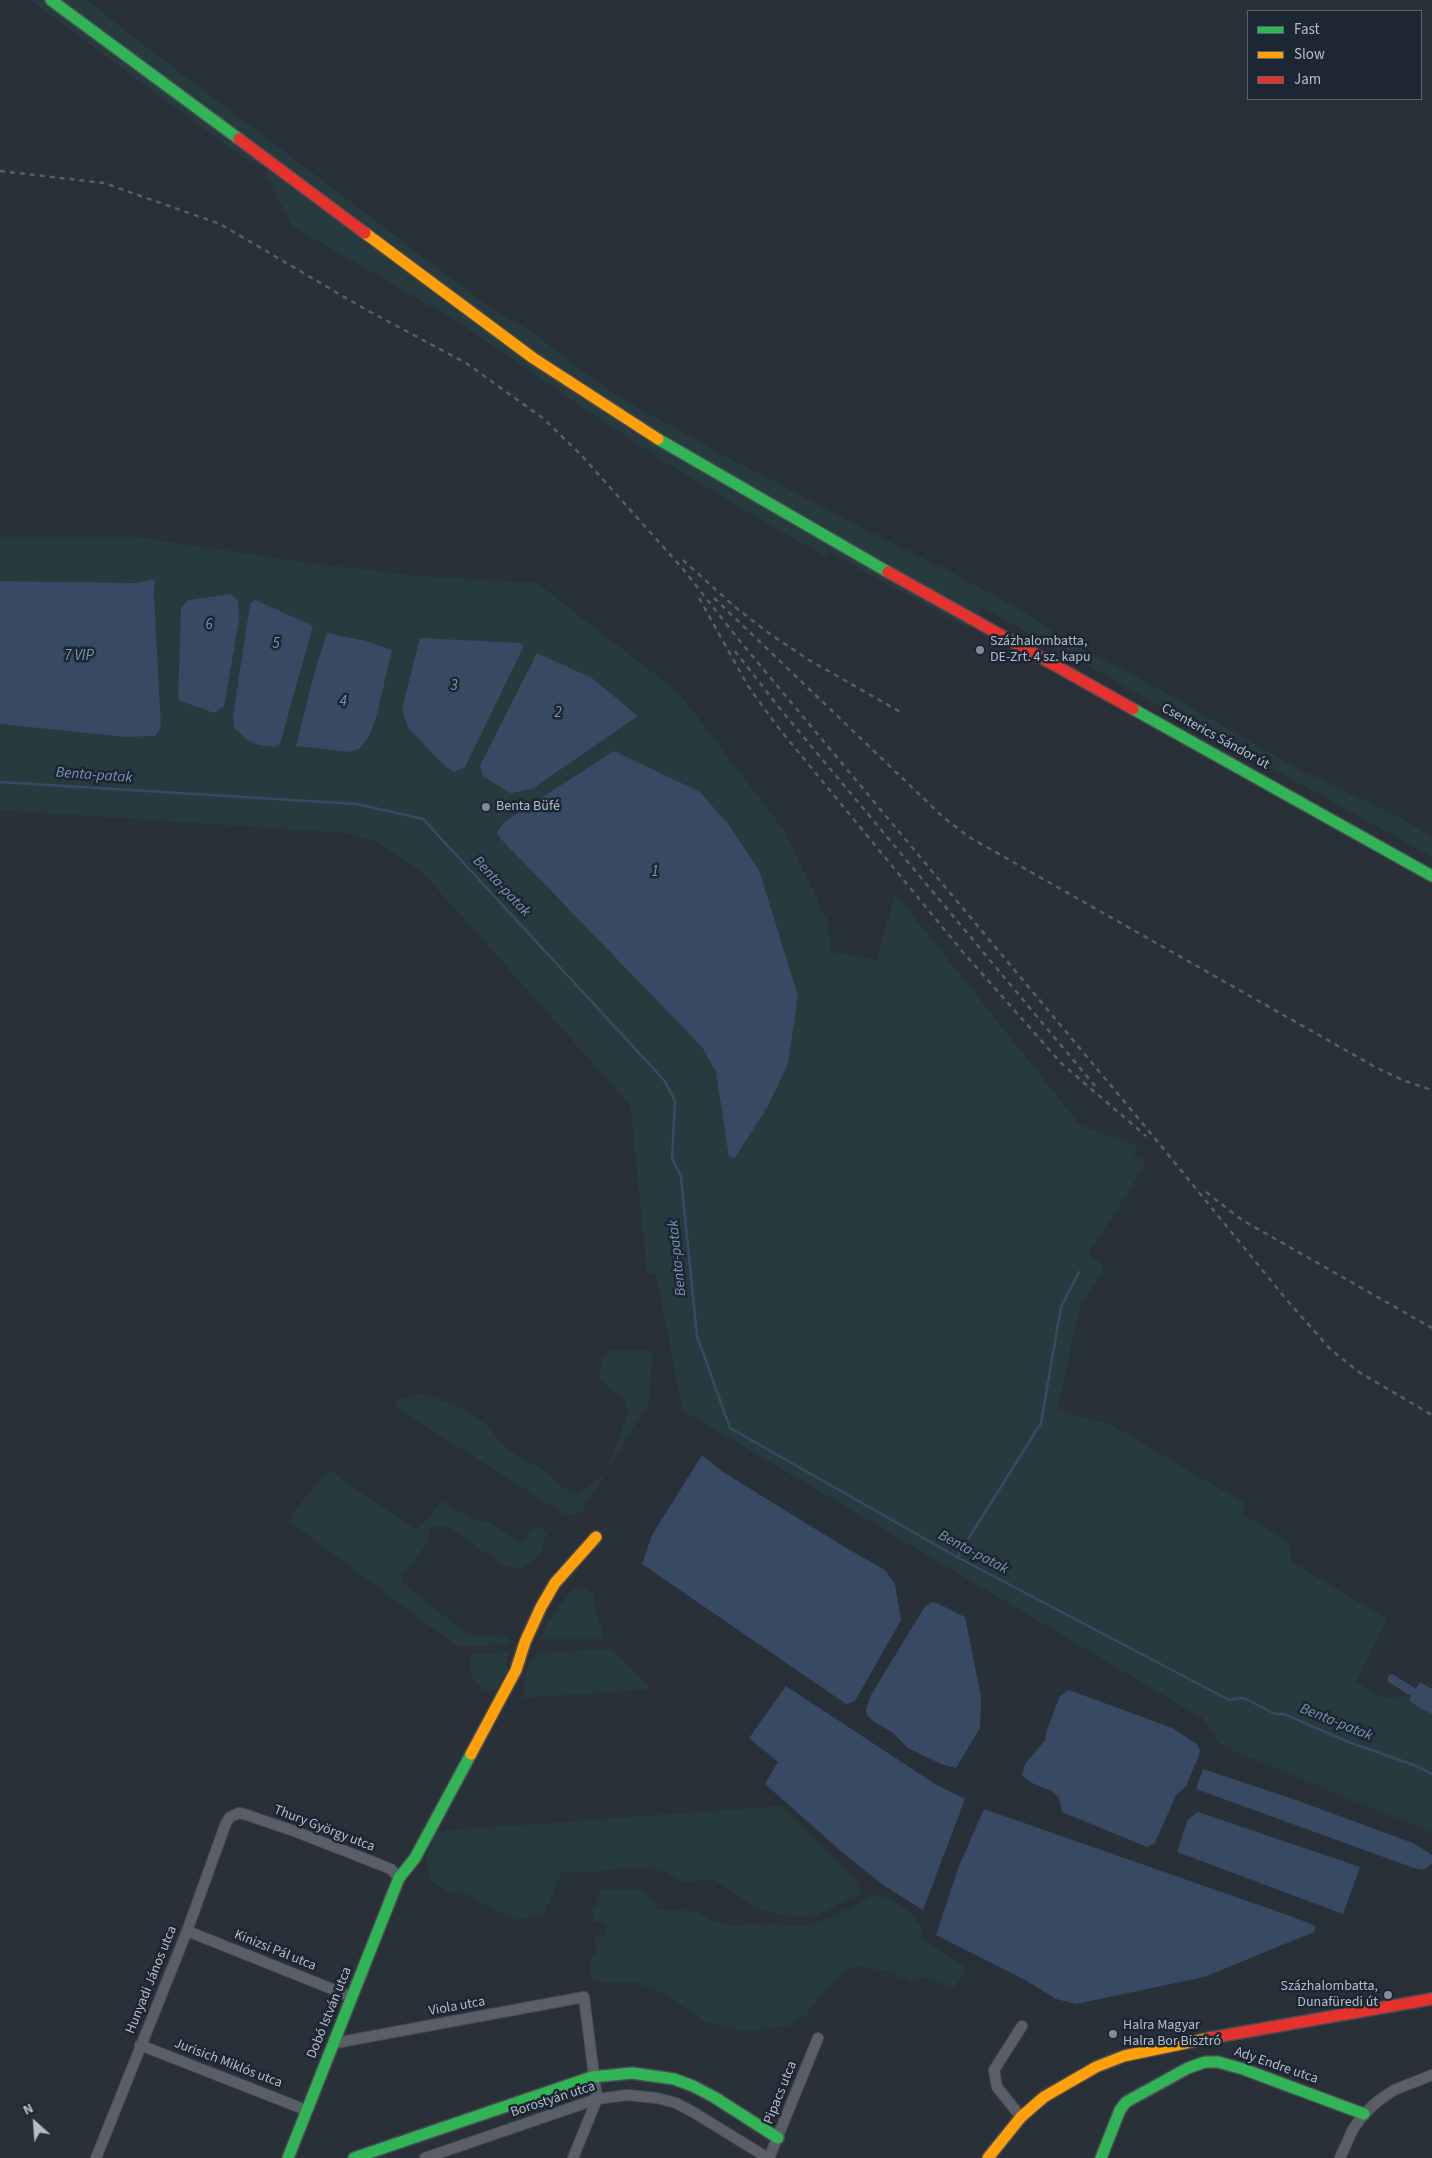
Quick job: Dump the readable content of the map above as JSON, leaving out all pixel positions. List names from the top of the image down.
{
  "streets": {
    "street": [
      "Csenterics Sándor út",
      "Thury György utca",
      "Kinizsi Pál utca",
      "Hunyadi János utca",
      "Viola utca",
      "Dobó István utca",
      "Jurisich Miklós utca",
      "Ady Endre utca",
      "Pipacs utca",
      "Borostyán utca"
    ]
  },
  "crossings": [
    ["Thury György utca", "Hunyadi János utca"],
    ["Thury György utca", "Dobó István utca"],
    ["Kinizsi Pál utca", "Hunyadi János utca"],
    ["Kinizsi Pál utca", "Dobó István utca"],
    ["Hunyadi János utca", "Jurisich Miklós utca"],
    ["Viola utca", "Dobó István utca"],
    ["Dobó István utca", "Jurisich Miklós utca"],
    ["Pipacs utca", "Borostyán utca"]
  ],
  "water": [
    "6",
    "5",
    "7 VIP",
    "3",
    "4",
    "2",
    "Benta-patak",
    "1"
  ],
  "places": [
    "Százhalombatta, DE-Zrt. 4 sz. kapu",
    "Benta Büfé",
    "Százhalombatta, Dunafüredi út",
    "Halra Magyar Halra Bor Bisztró"
  ],
  "legend": ["Fast", "Slow", "Jam"],
  "north": "top left"
}
